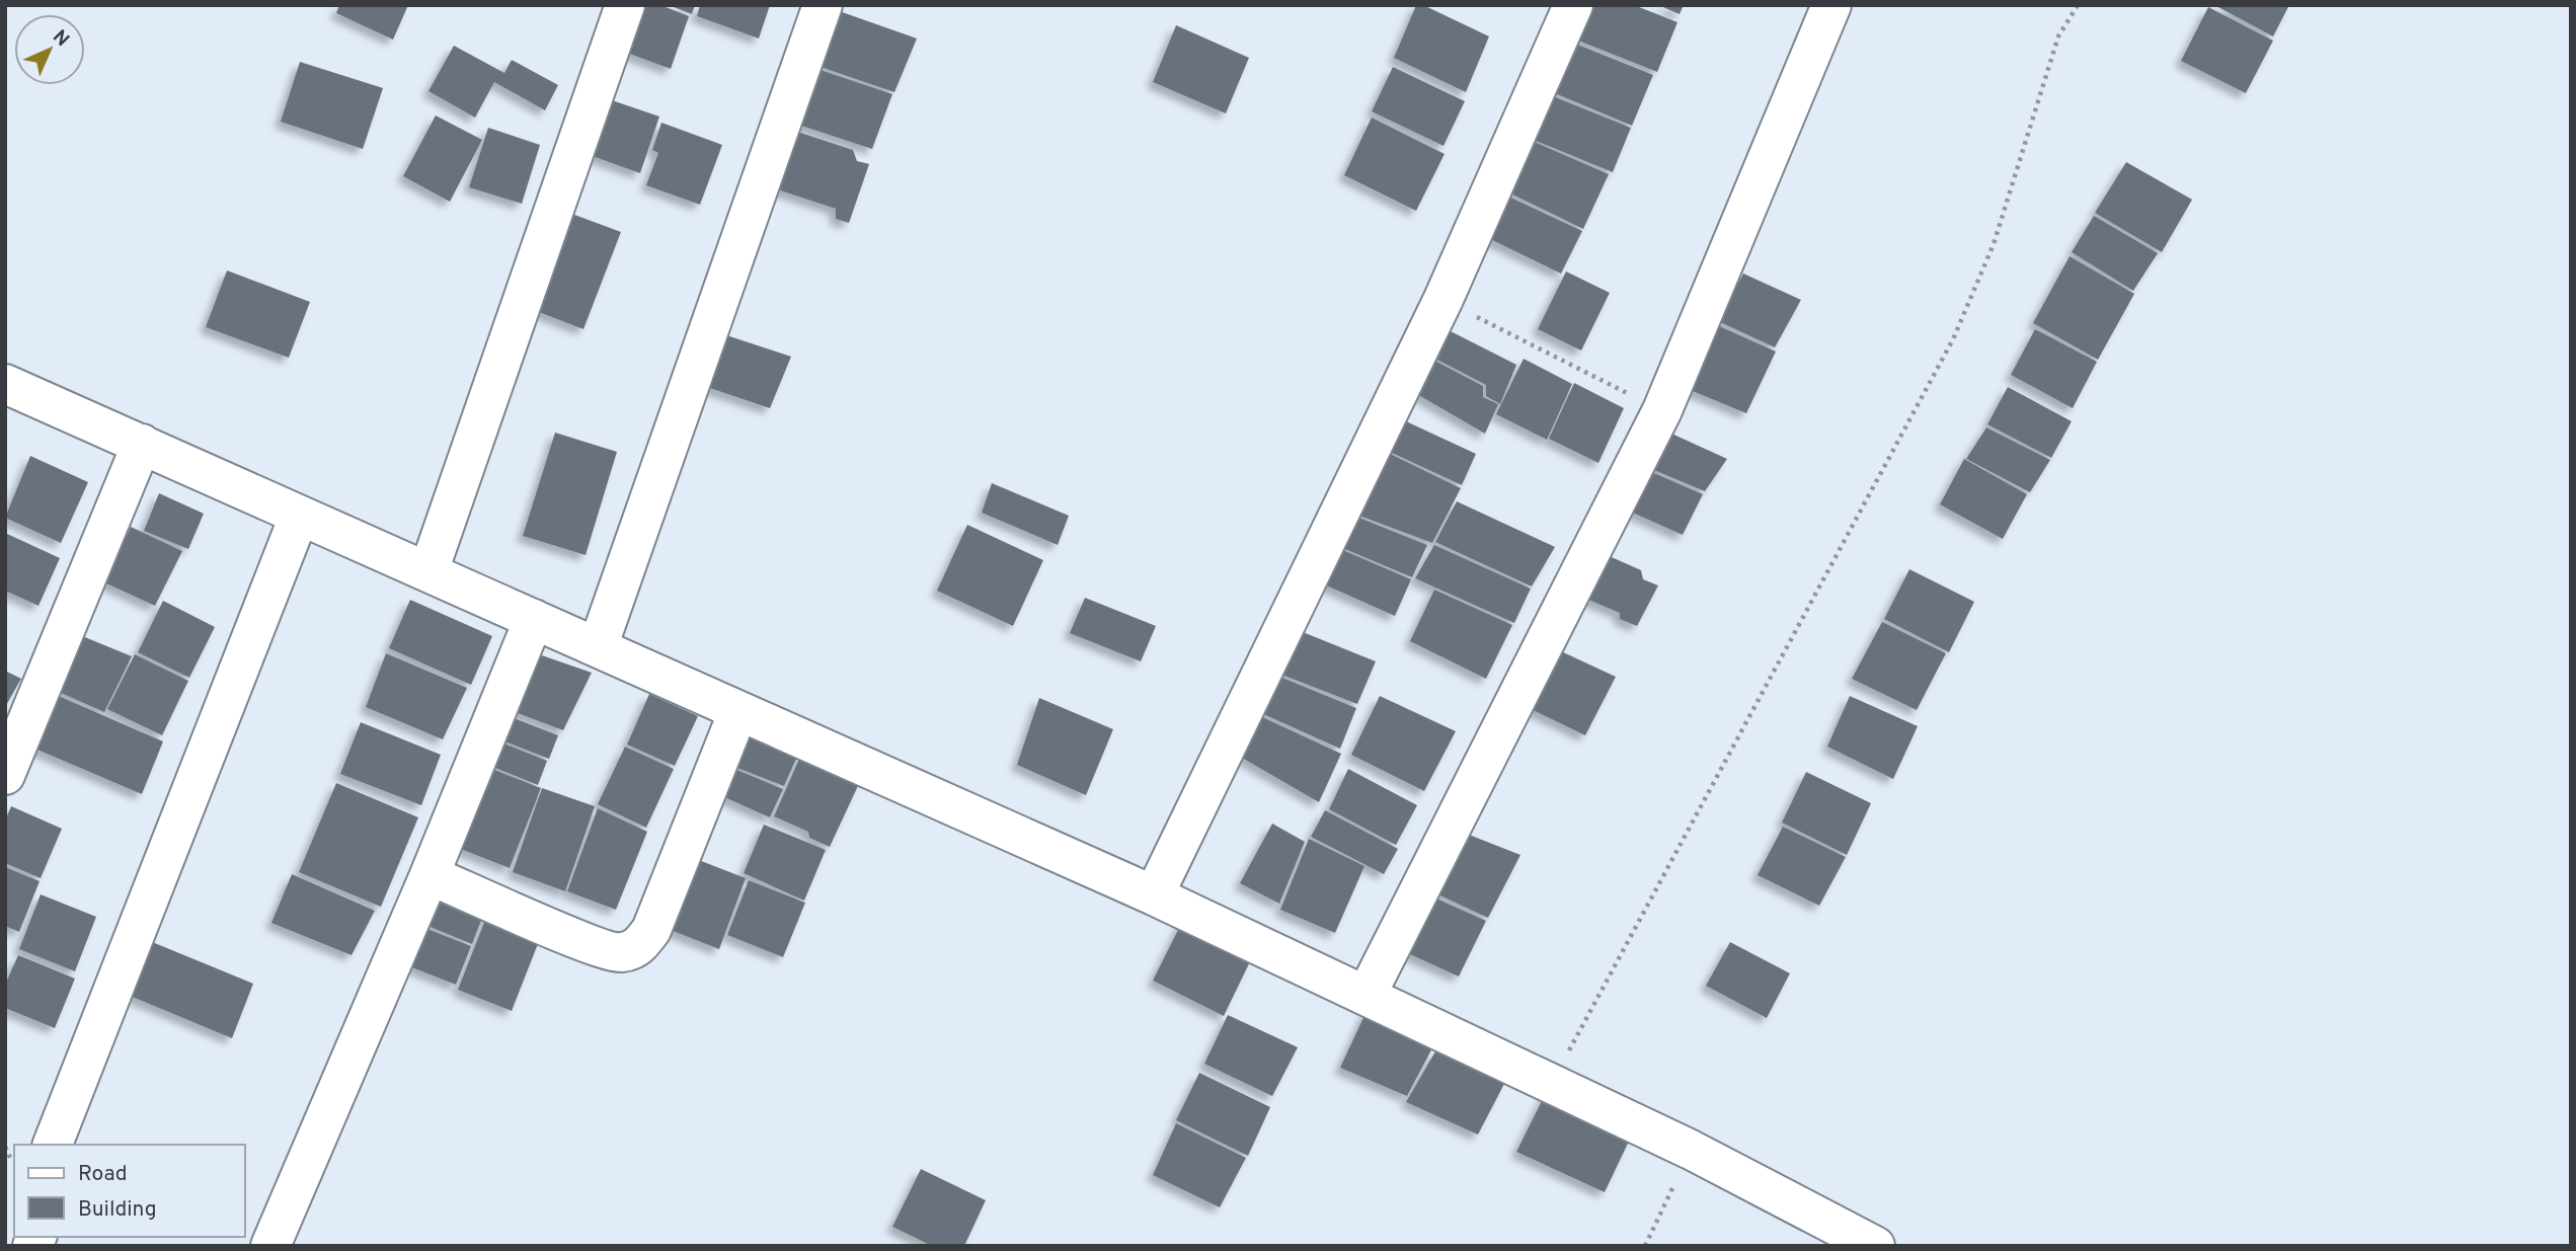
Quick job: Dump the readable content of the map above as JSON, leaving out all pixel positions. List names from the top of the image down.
{
  "legend": ["Road", "Building"],
  "north": "top right"
}
